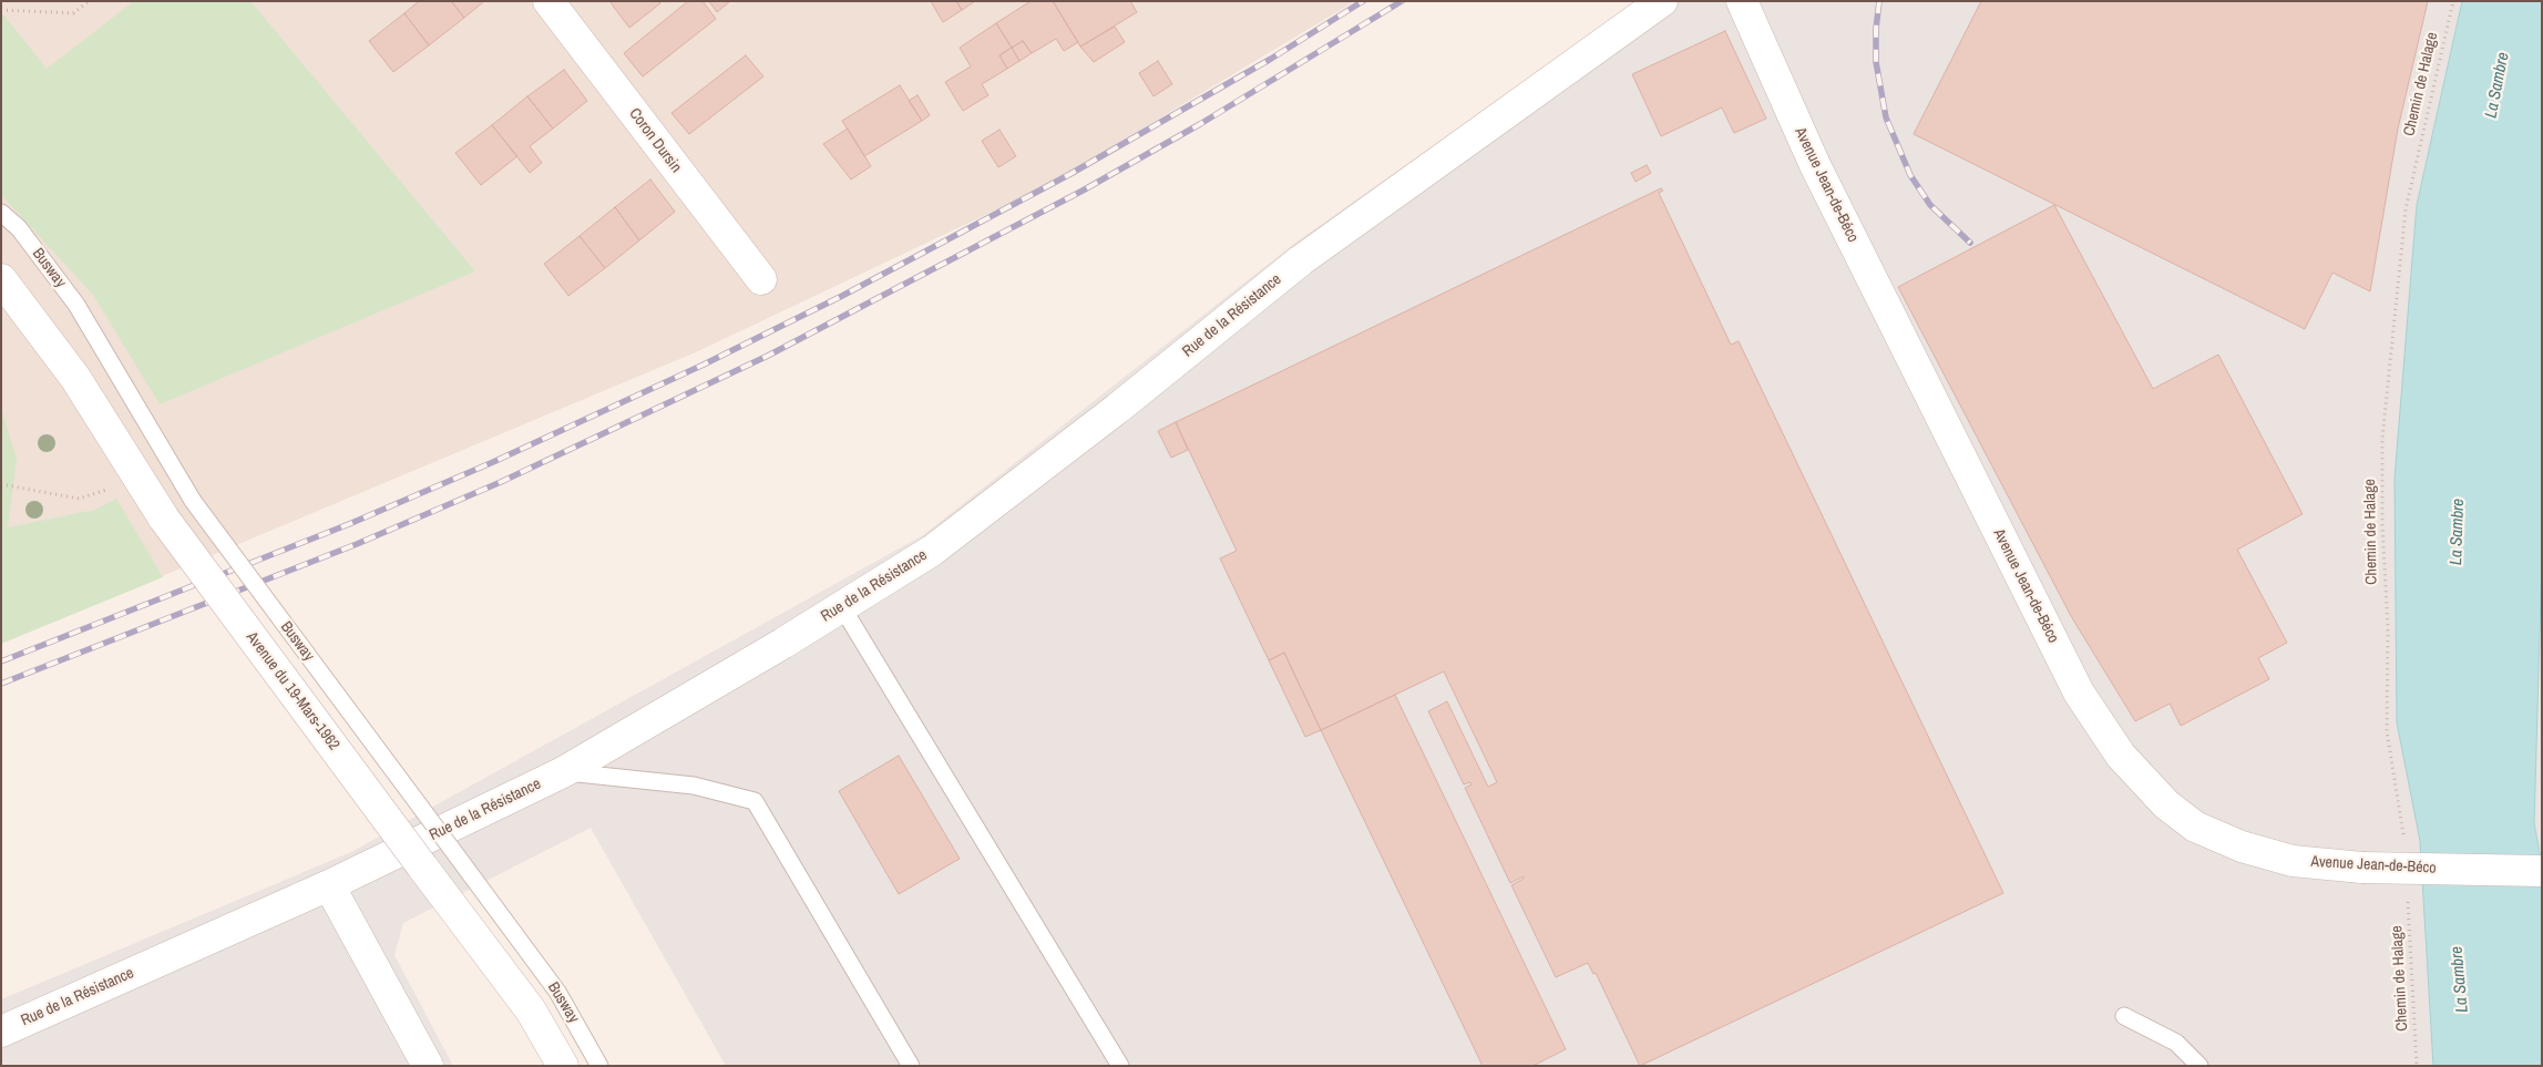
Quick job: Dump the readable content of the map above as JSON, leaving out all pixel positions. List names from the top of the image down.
{
  "streets": {
    "street": [
      "Coron Dursin",
      "Avenue Jean-de-Béco",
      "Rue de la Résistance",
      "Avenue du 19-Mars-1962"
    ],
    "lane": ["Busway"],
    "path": ["Chemin de Halage"]
  },
  "water": ["La Sambre"]
}
